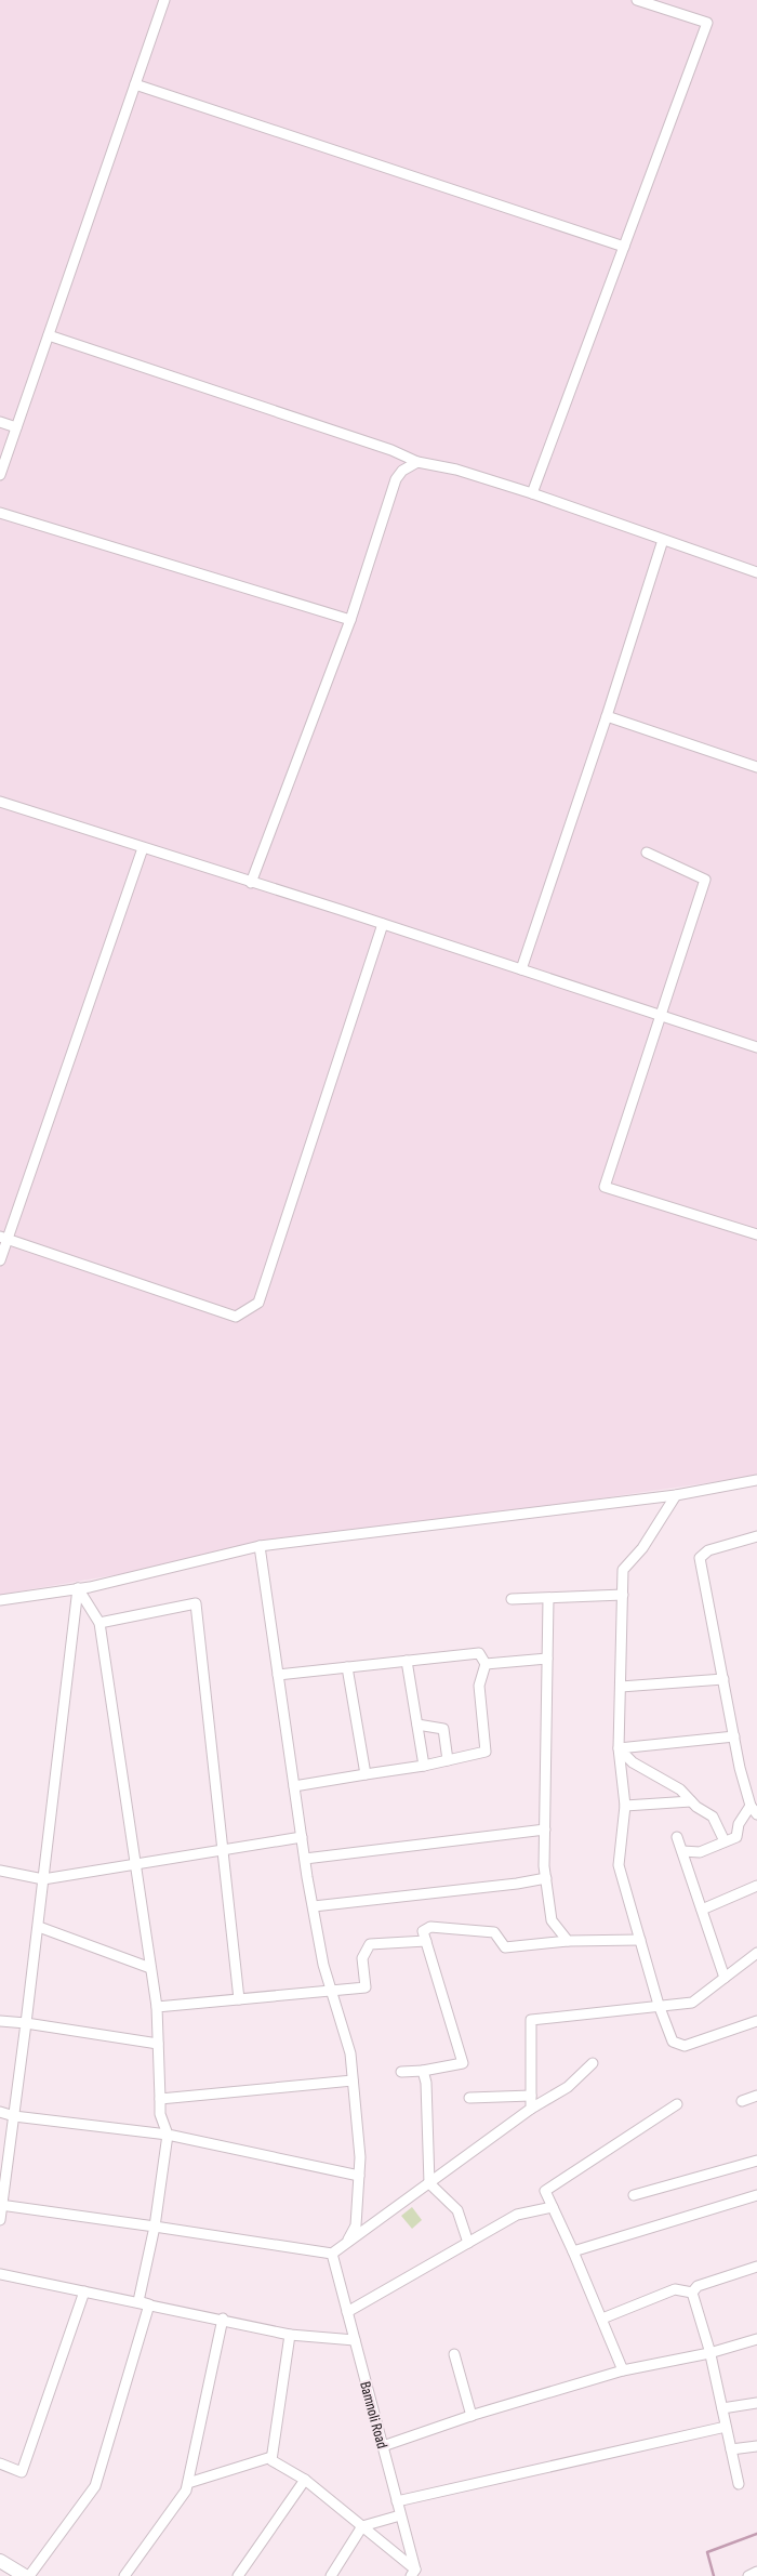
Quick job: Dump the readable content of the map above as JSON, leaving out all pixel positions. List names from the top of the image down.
{
  "streets": {
    "street": ["Bamnoli Road"]
  }
}
